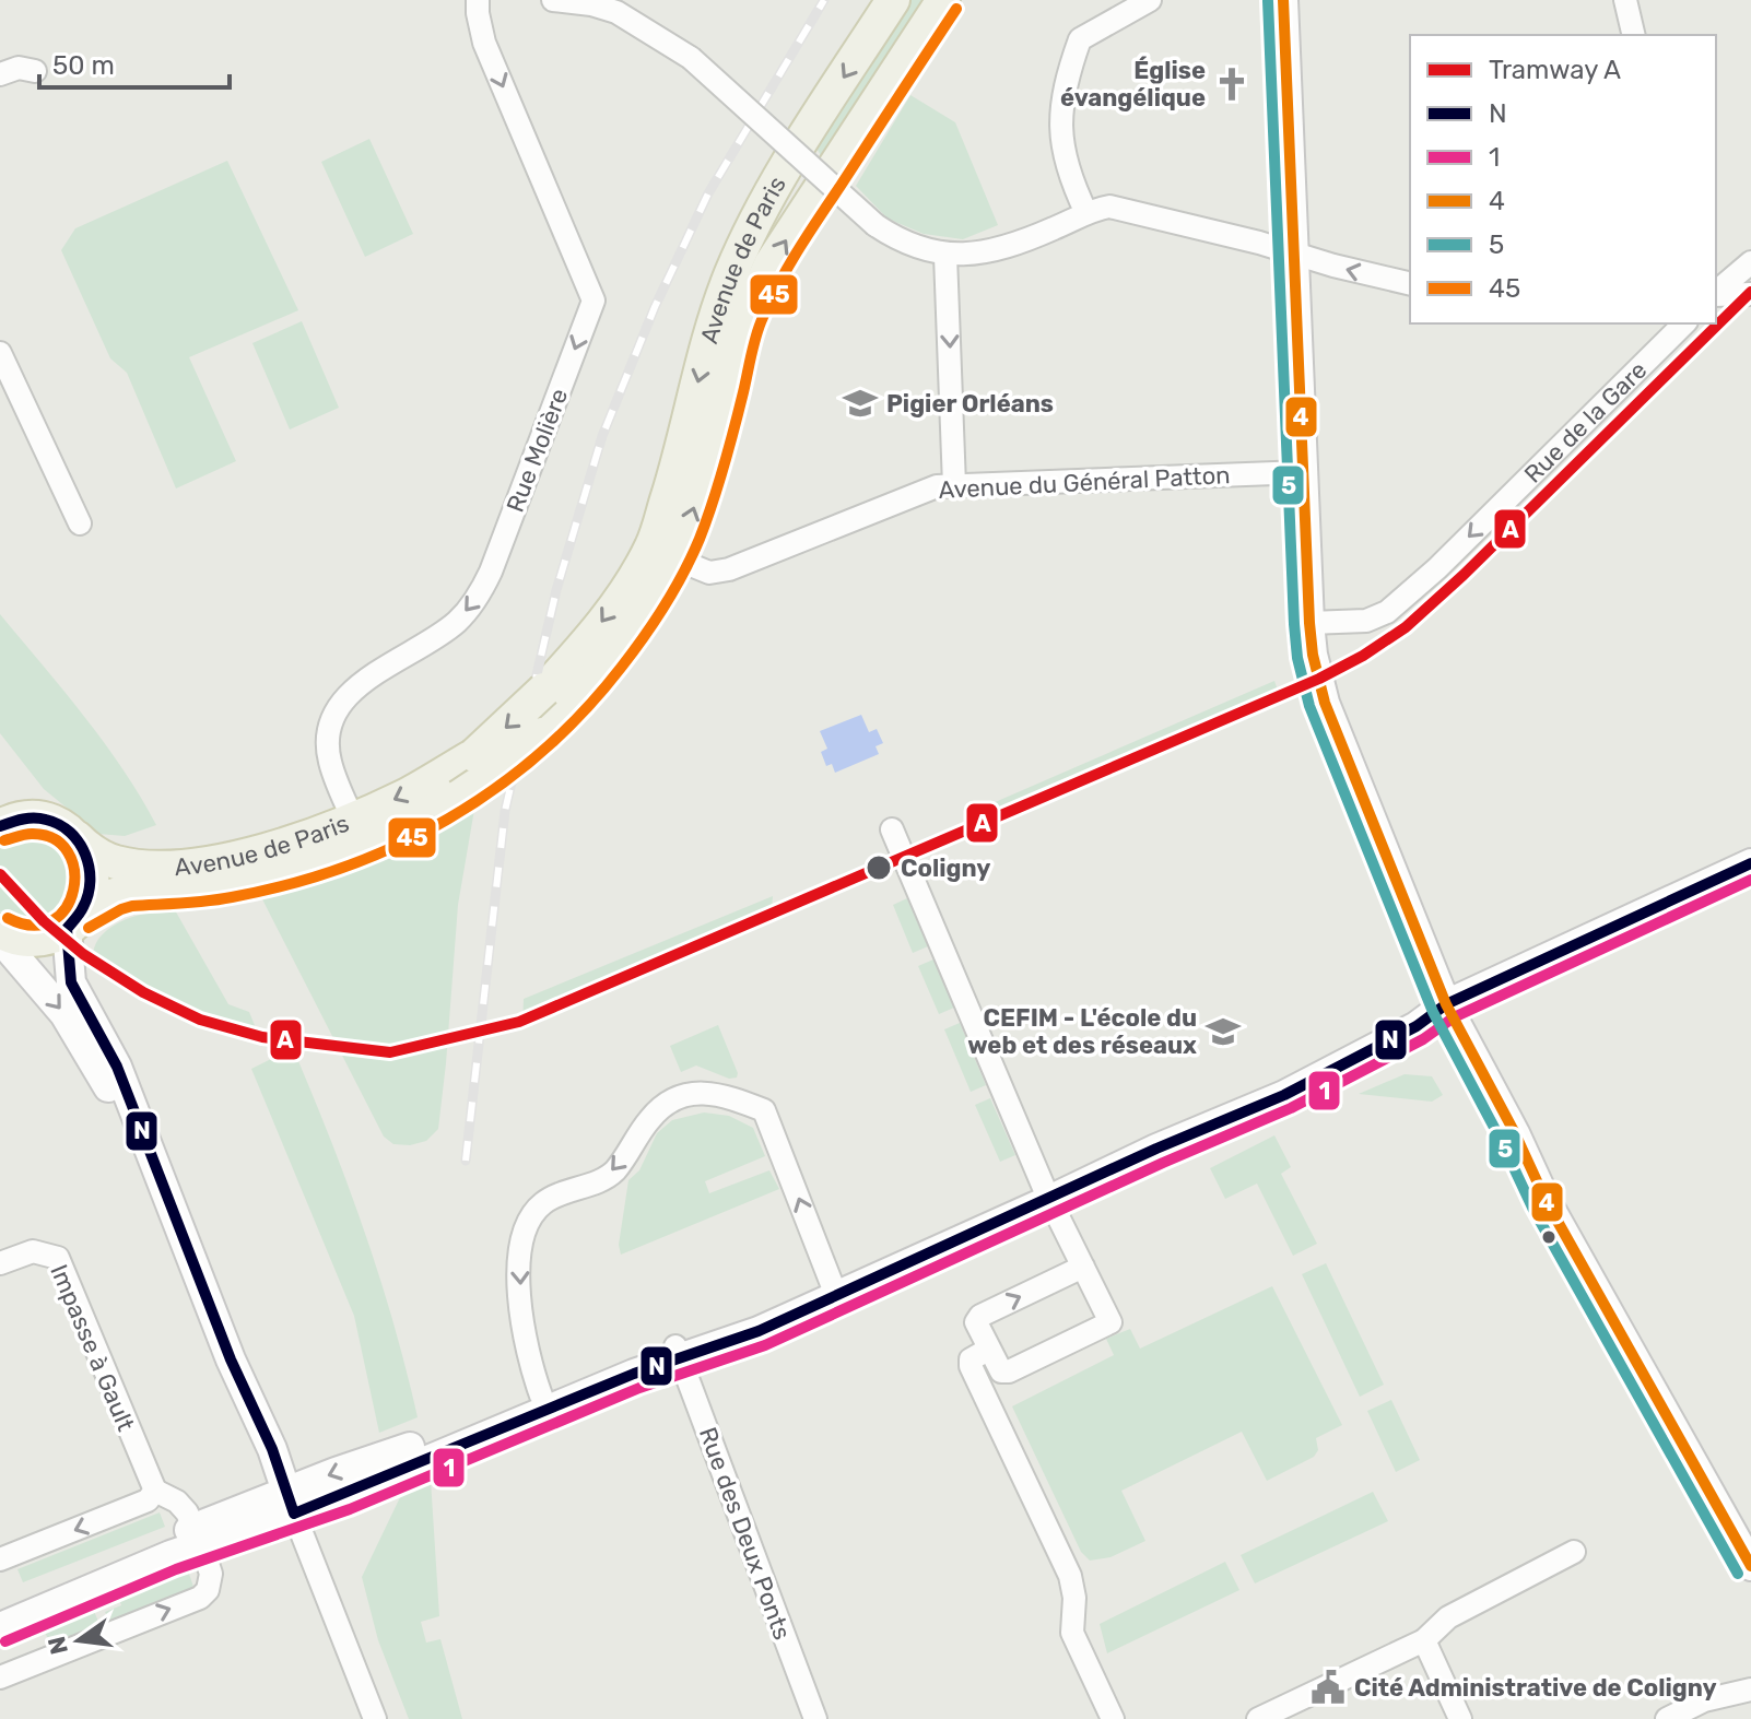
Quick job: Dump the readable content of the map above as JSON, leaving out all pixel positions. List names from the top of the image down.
{
  "streets": {
    "main road": ["Avenue de Paris"],
    "street": [
      "Rue de la Gare",
      "Rue Molière",
      "Avenue du Général Patton",
      "Impasse à Gault",
      "Rue des Deux Ponts"
    ]
  },
  "crossings": [
    ["Avenue de Paris", "Rue Molière"],
    ["Avenue de Paris", "Avenue du Général Patton"]
  ],
  "one_way": ["Rue de la Gare", "Rue Molière"],
  "places": {
    "church": ["Église évangélique"],
    "school or university": ["Pigier Orléans", "CEFIM - L'école du web et des réseaux"],
    "other": ["Coligny"],
    "public building": ["Cité Administrative de Coligny"]
  },
  "lines": [
    "transit line 4",
    "transit line 5",
    "transit line 45",
    "tram line A",
    "transit line N",
    "transit line 1"
  ],
  "legend": [
    "Tramway A",
    "N",
    "1",
    "4",
    "5",
    "45"
  ],
  "scale_bar": "50 m",
  "north": "left"
}
